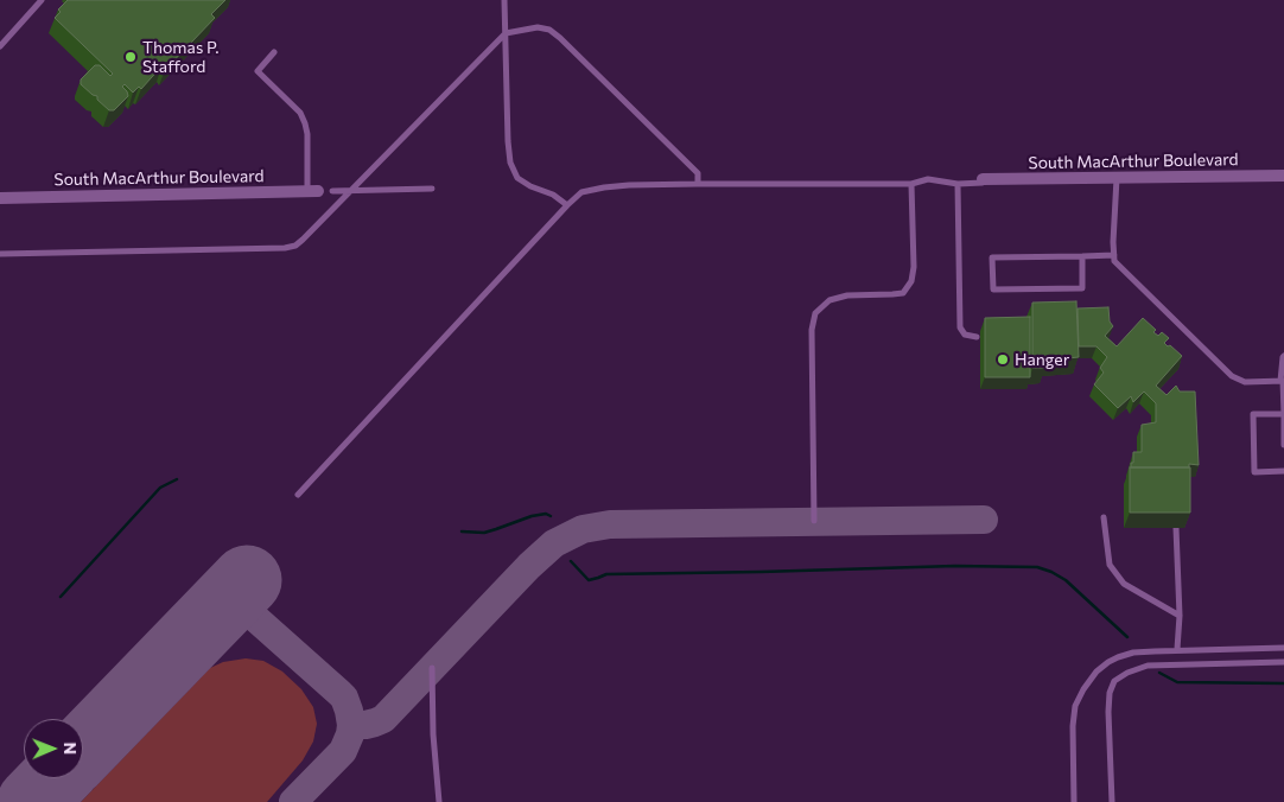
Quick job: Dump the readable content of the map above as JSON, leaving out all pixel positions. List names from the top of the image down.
{
  "streets": {
    "street": ["South MacArthur Boulevard"]
  },
  "places": ["Thomas P. Stafford", "Hanger"],
  "north": "right"
}
